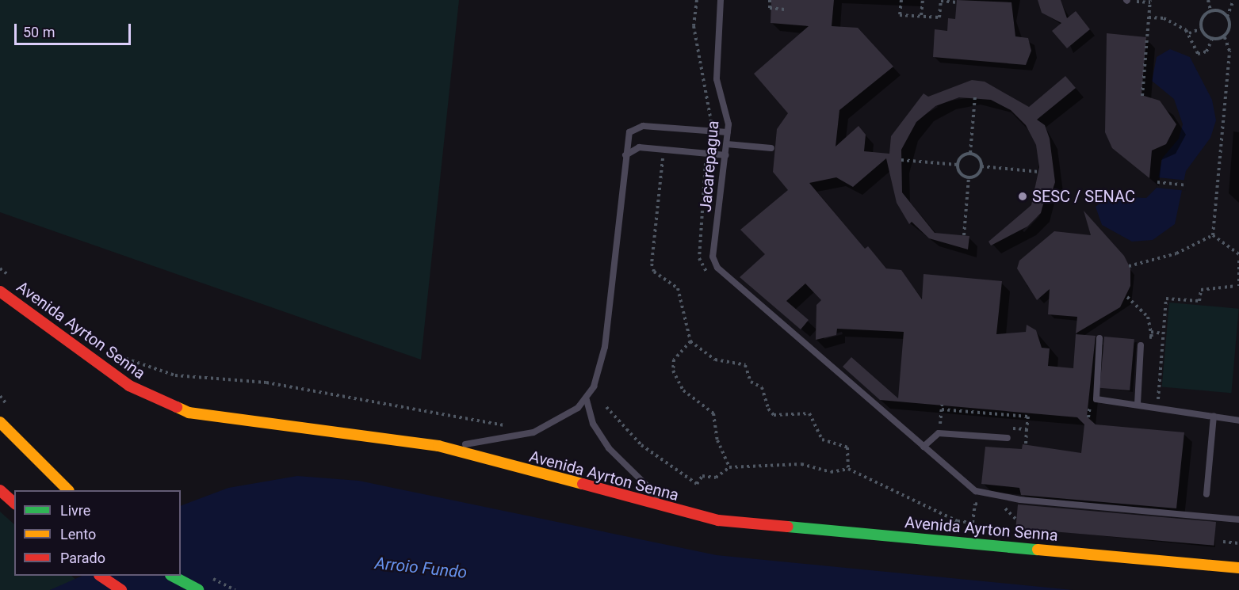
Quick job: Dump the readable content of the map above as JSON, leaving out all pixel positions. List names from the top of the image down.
{
  "streets": {
    "highway": ["Avenida Ayrton Senna"],
    "lane": ["Jacarepagua"]
  },
  "water": ["Arroio Fundo"],
  "places": ["SESC / SENAC"],
  "legend": ["Livre", "Lento", "Parado"],
  "scale_bar": "50 m"
}
